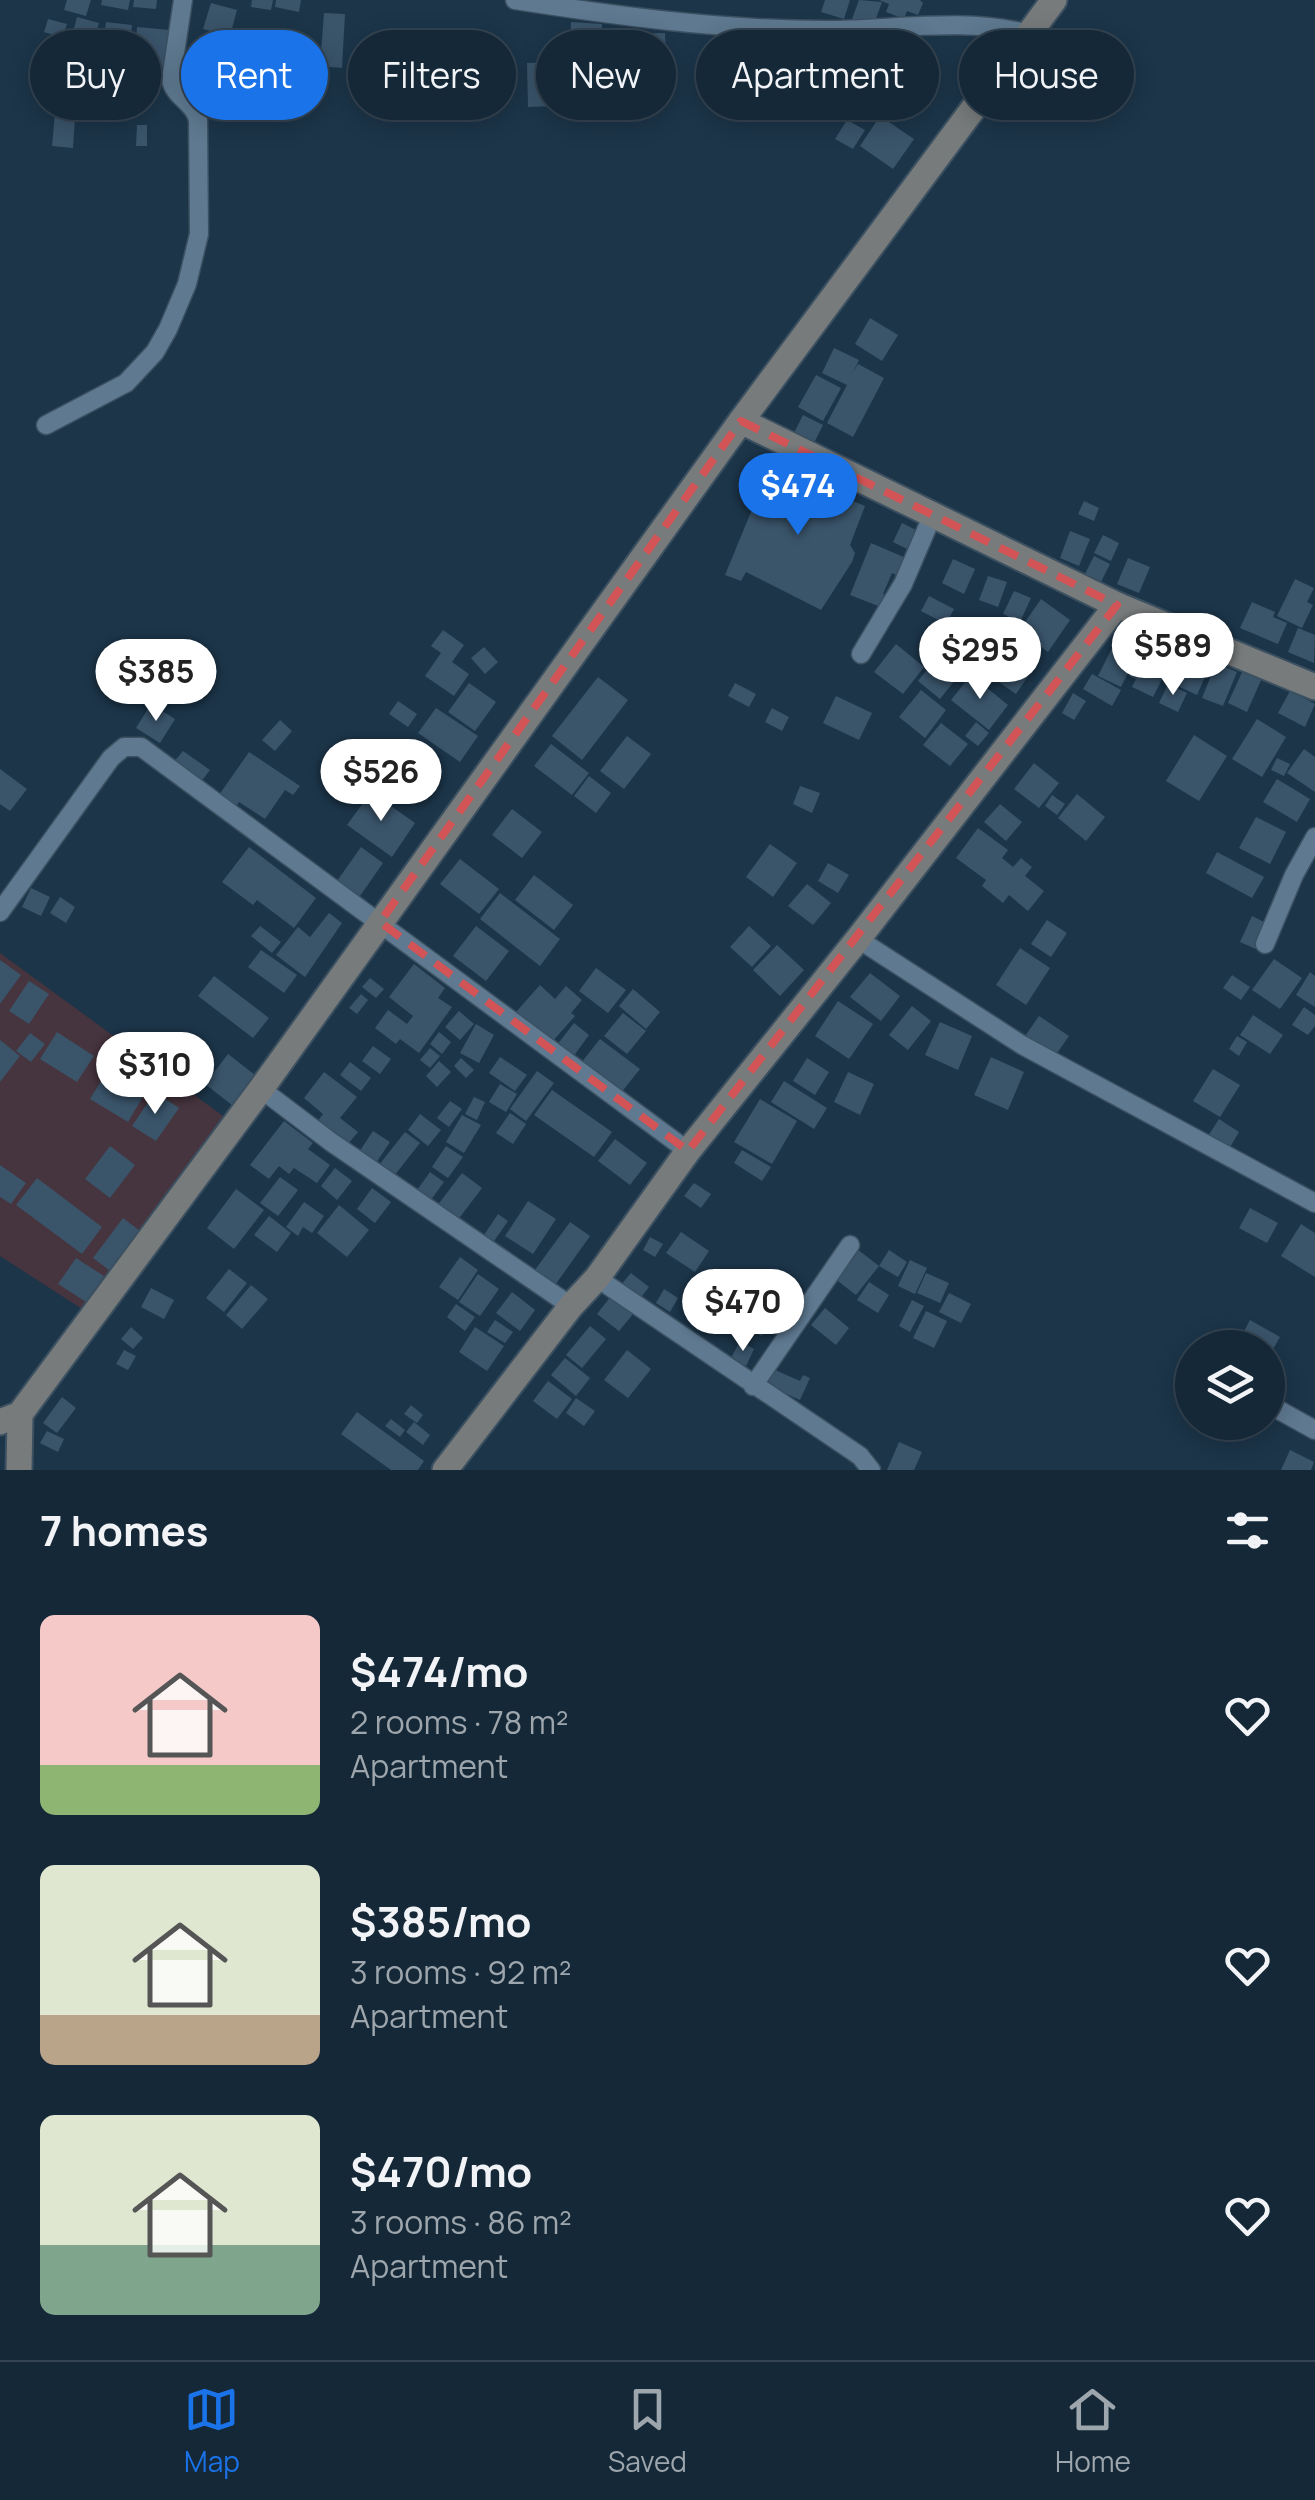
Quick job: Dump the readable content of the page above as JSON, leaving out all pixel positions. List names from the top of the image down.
{
  "page": {
    "chip": [
      "Buy",
      "Rent",
      "Filters",
      "New",
      "Apartment",
      "House"
    ],
    "price": [
      "$474",
      "$589",
      "$295",
      "$385",
      "$526",
      "$310",
      "$470"
    ],
    "heading": "7 homes",
    "list": [
      {
        "name": "$474/mo",
        "note": "2 rooms · 78 m² · Apartment"
      },
      {
        "name": "$385/mo",
        "note": "3 rooms · 92 m² · Apartment"
      },
      {
        "name": "$470/mo",
        "note": "3 rooms · 86 m² · Apartment"
      }
    ],
    "tabs": ["Map", "Saved", "Home"]
  }
}
